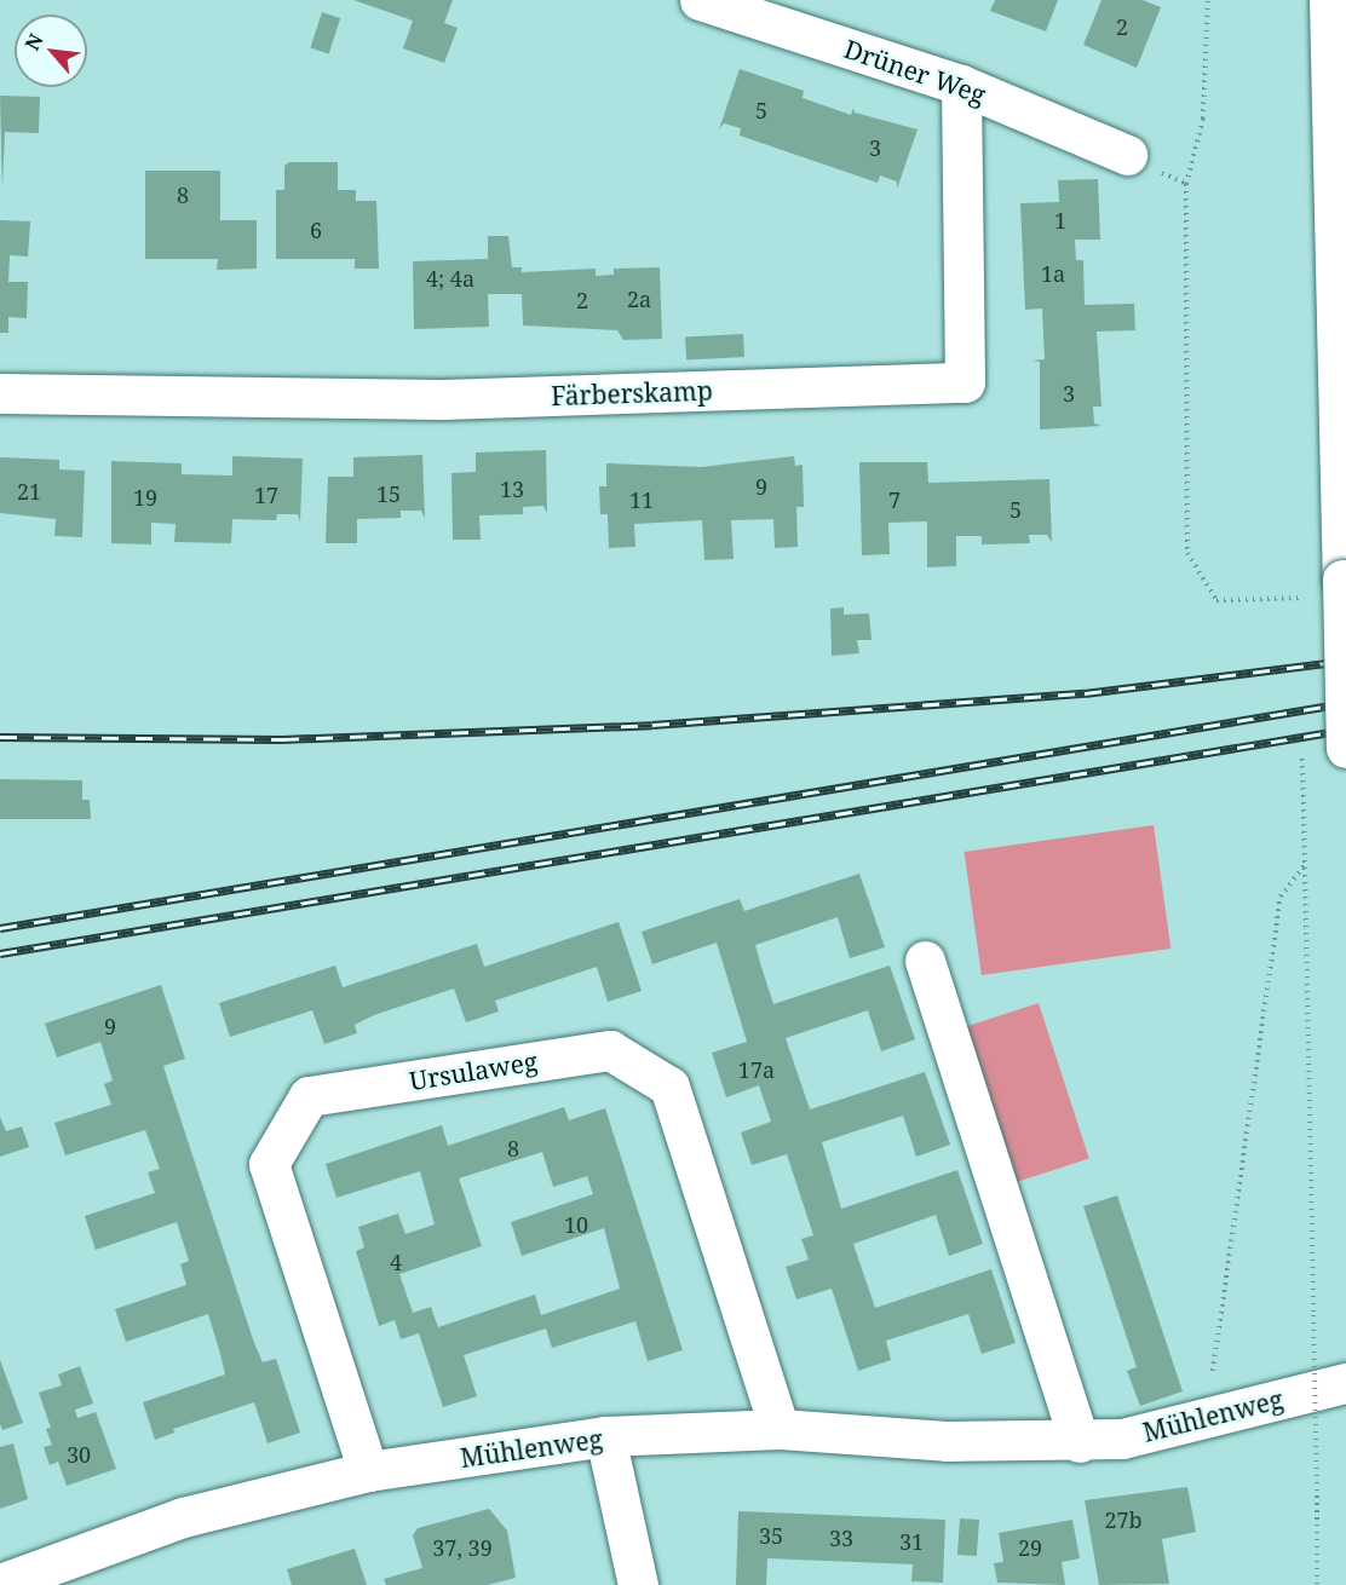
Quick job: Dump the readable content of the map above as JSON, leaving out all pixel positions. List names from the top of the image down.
{
  "streets": {
    "street": [
      "Drüner Weg",
      "Färberskamp",
      "Ursulaweg",
      "Mühlenweg"
    ]
  },
  "crossings": [
    ["Drüner Weg", "Färberskamp"],
    ["Ursulaweg", "Mühlenweg"]
  ],
  "house_numbers": [
    "2",
    "5",
    "3",
    "8",
    "1",
    "6",
    "1a",
    "4; 4a",
    "2a",
    "2",
    "3",
    "9",
    "13",
    "21",
    "15",
    "17",
    "19",
    "11",
    "7",
    "5",
    "9",
    "17a",
    "8",
    "10",
    "4",
    "30",
    "27b",
    "35",
    "33",
    "31",
    "37, 39",
    "29"
  ],
  "north": "top left"
}
